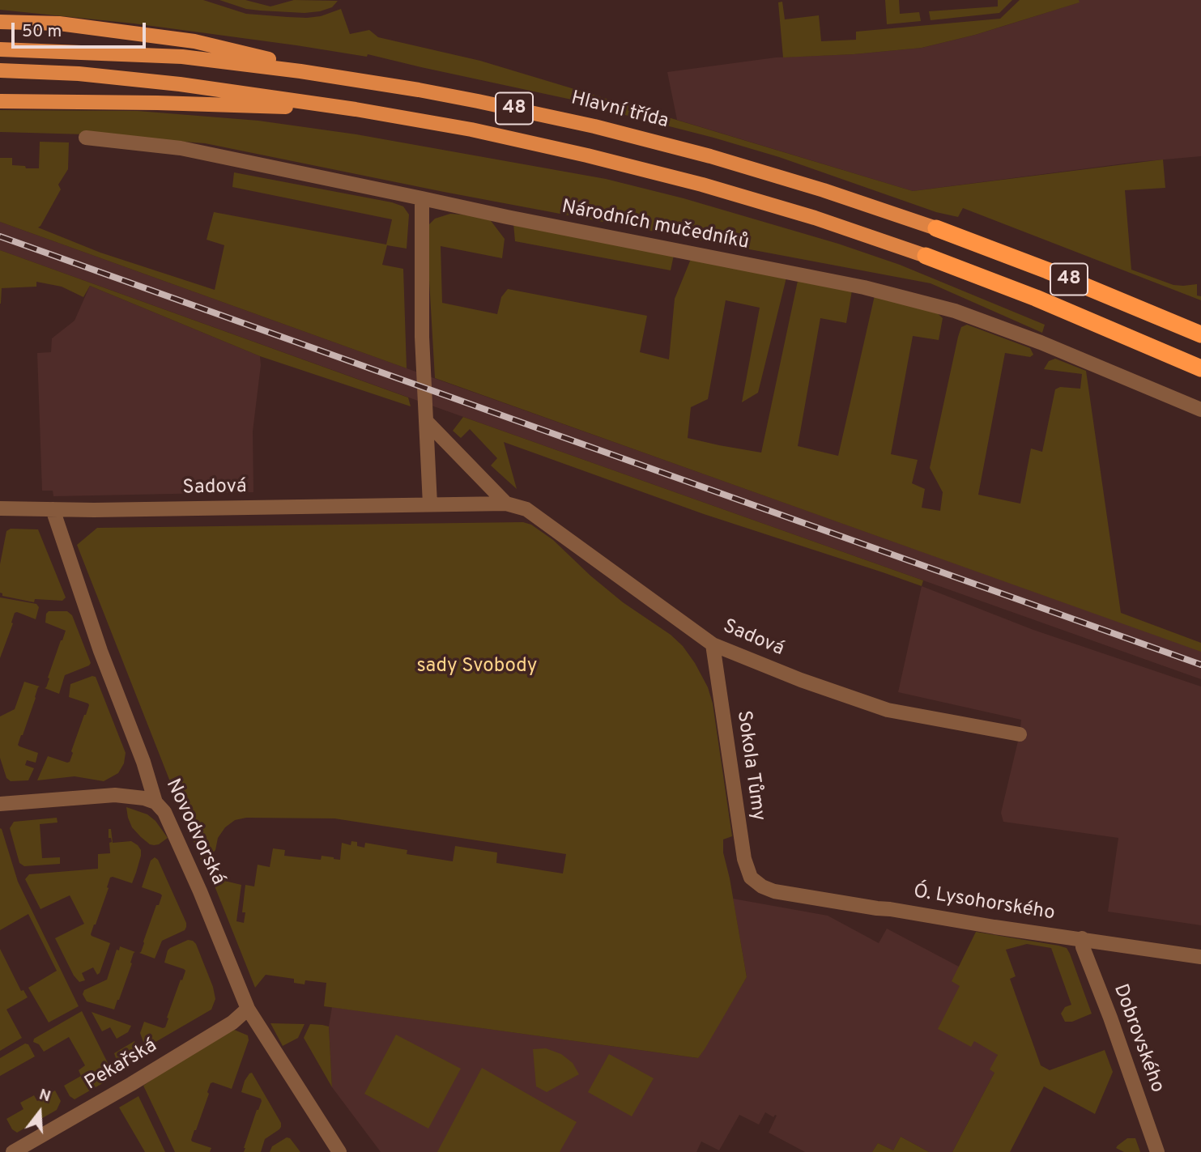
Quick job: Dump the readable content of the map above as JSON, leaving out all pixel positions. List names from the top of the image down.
{
  "streets": {
    "highway": ["48", "Hlavní třída"],
    "street": [
      "Národních mučedníků",
      "Sadová",
      "Sokola Tůmy",
      "Novodvorská",
      "Ó. Lysohorského",
      "Dobrovského",
      "Pekařská"
    ]
  },
  "crossings": [
    ["48", "Hlavní třída"],
    ["Sadová", "Sokola Tůmy"],
    ["Sadová", "Novodvorská"],
    ["Sokola Tůmy", "Ó. Lysohorského"],
    ["Novodvorská", "Pekařská"],
    ["Ó. Lysohorského", "Dobrovského"]
  ],
  "parks": ["sady Svobody"],
  "scale_bar": "50 m",
  "north": "top"
}
